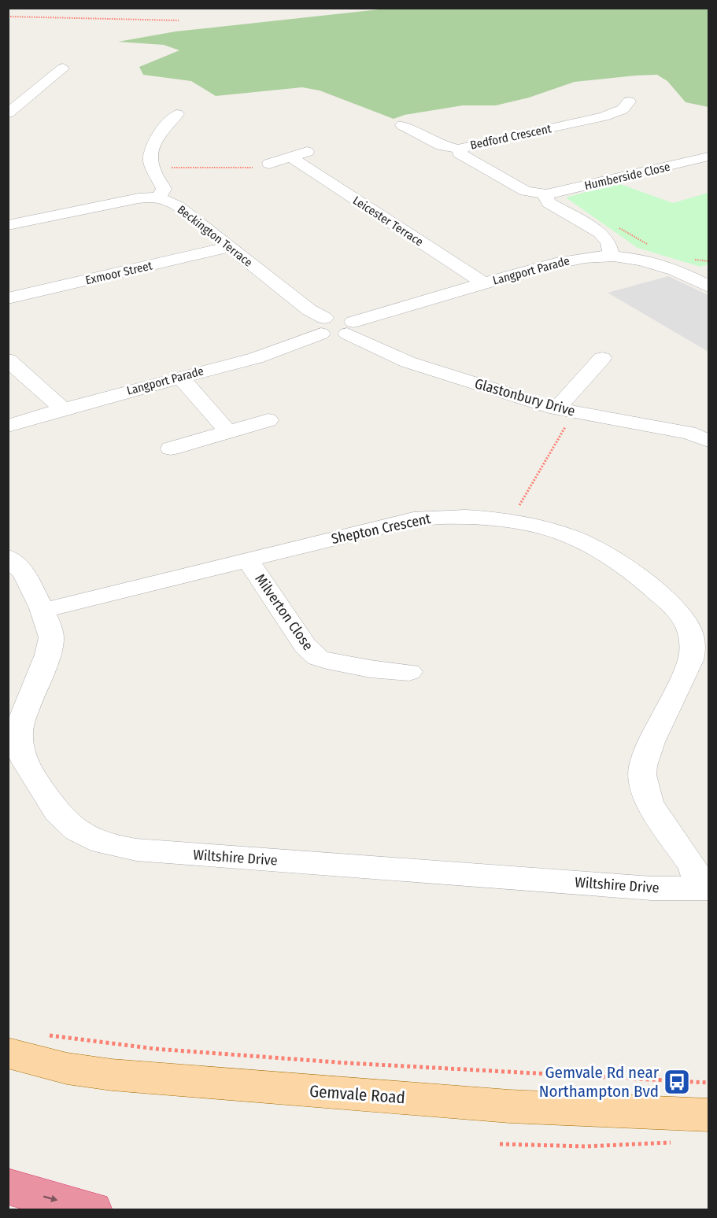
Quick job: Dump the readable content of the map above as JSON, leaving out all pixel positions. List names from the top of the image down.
{
  "streets": {
    "main road": ["Gemvale Road"],
    "street": [
      "Bedford Crescent",
      "Humberside Close",
      "Leicester Terrace",
      "Beckington Terrace",
      "Langport Parade",
      "Exmoor Street",
      "Glastonbury Drive",
      "Shepton Crescent",
      "Milverton Close",
      "Wiltshire Drive"
    ]
  },
  "crossings": [
    ["Bedford Crescent", "Humberside Close"],
    ["Leicester Terrace", "Langport Parade"],
    ["Beckington Terrace", "Langport Parade"],
    ["Beckington Terrace", "Exmoor Street"],
    ["Langport Parade", "Glastonbury Drive"],
    ["Shepton Crescent", "Milverton Close"],
    ["Shepton Crescent", "Wiltshire Drive"]
  ],
  "places": {
    "bus stop": ["Gemvale Rd near Northampton Bvd"]
  }
}
